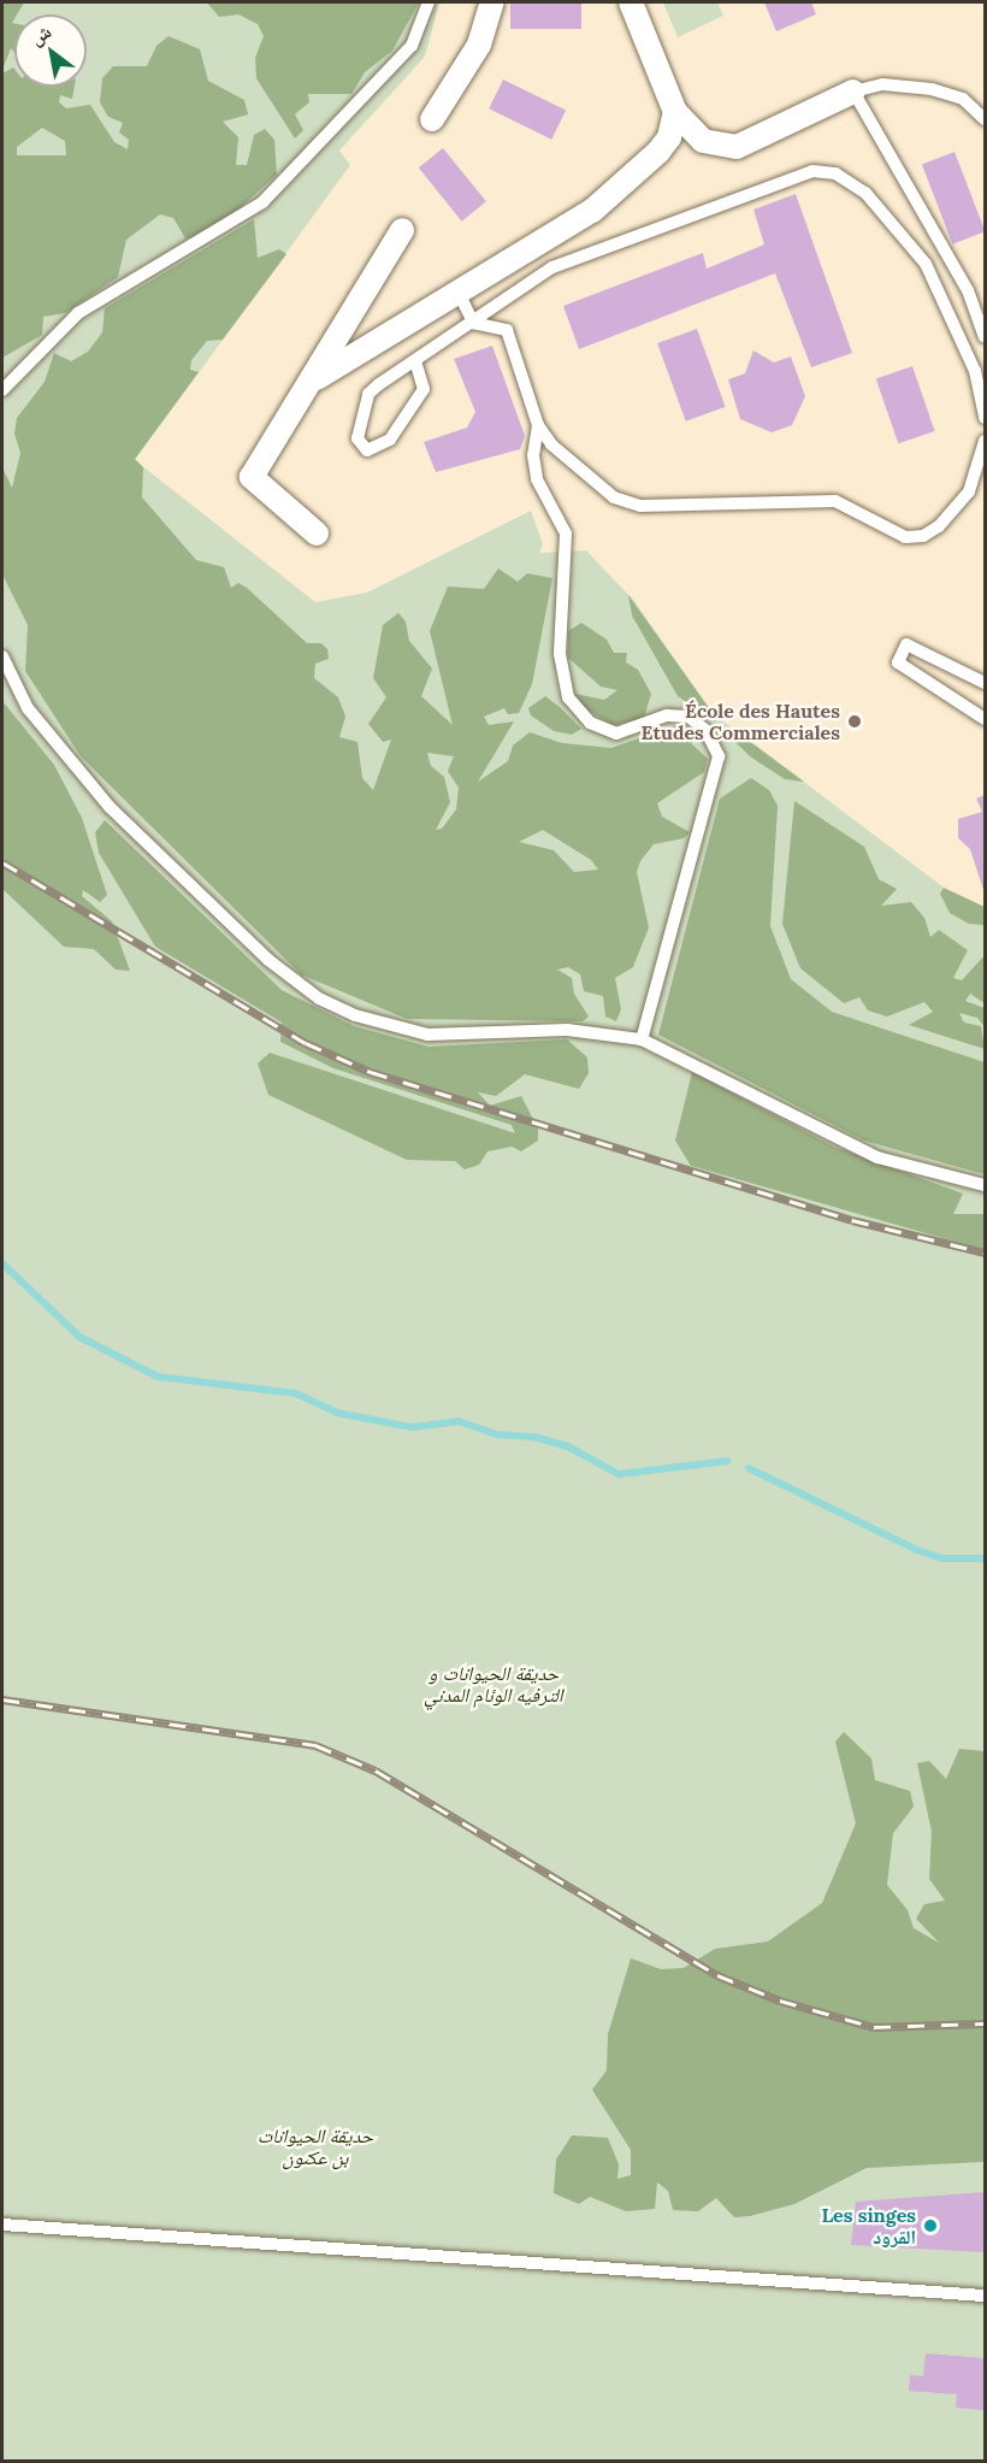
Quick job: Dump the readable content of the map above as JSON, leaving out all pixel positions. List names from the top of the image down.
{
  "parks": ["حديقة الحيوانات و الترفيه الوئام المدني", "حديقة الحيوانات بن عكنون"],
  "places": ["École des Hautes Etudes Commerciales", "Les singes القرود"],
  "north": "top left"
}
